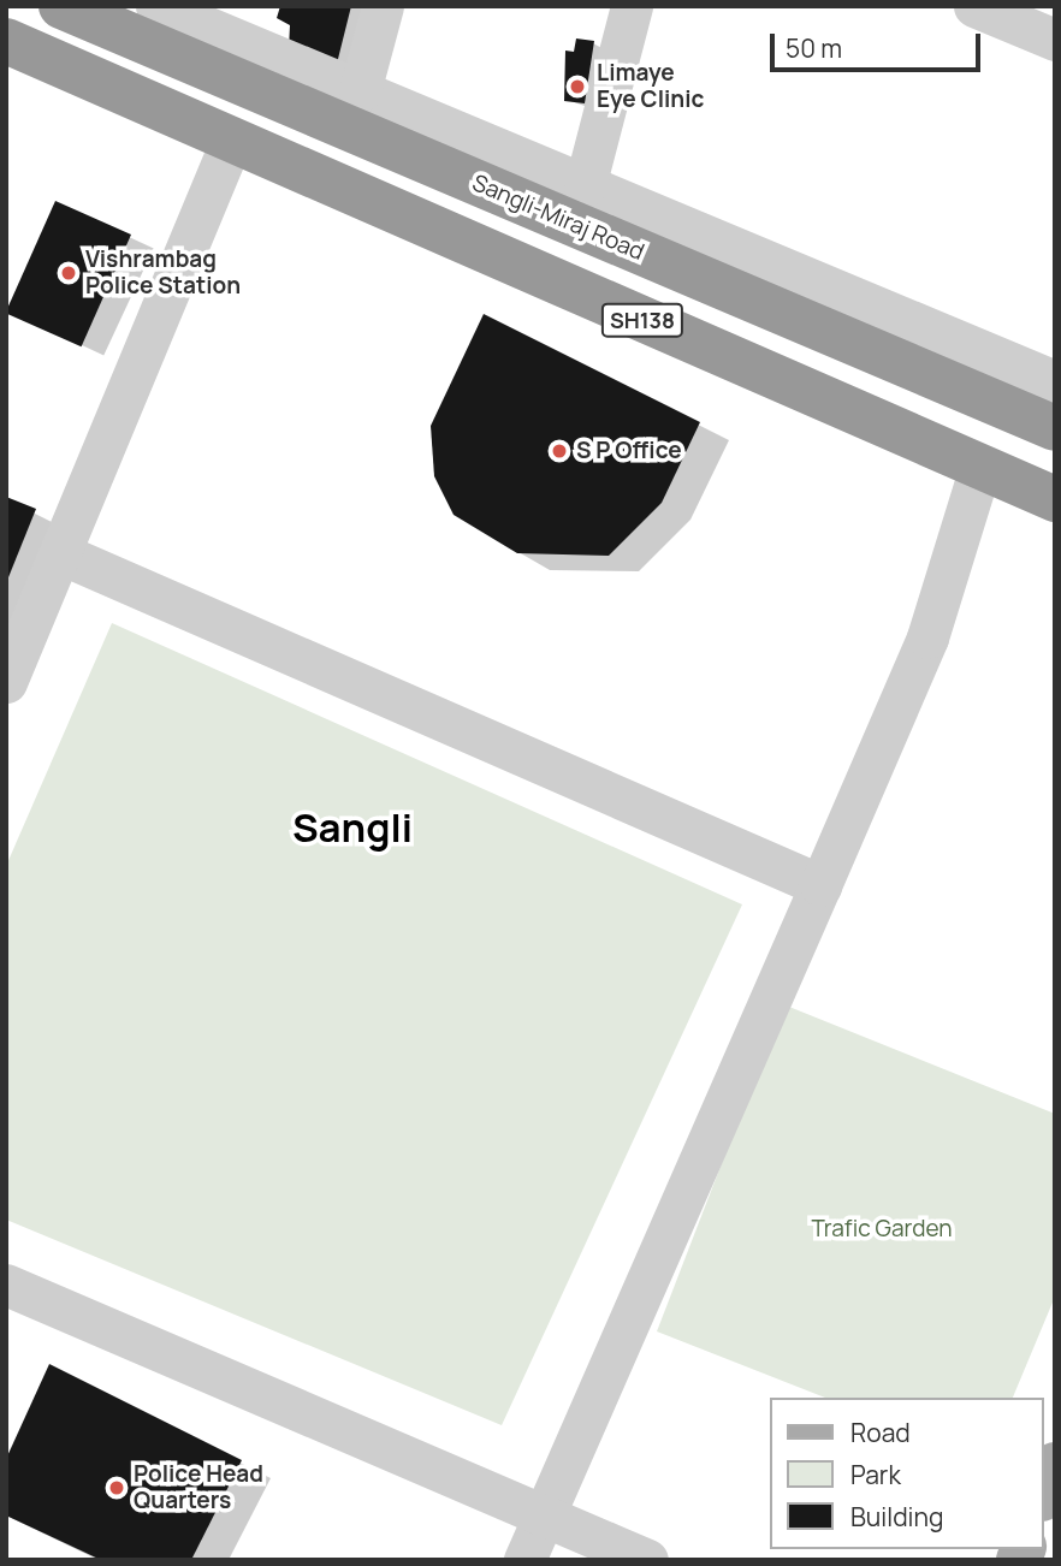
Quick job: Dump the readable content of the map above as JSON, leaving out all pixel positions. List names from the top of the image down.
{
  "streets": {
    "highway": ["Sangli-Miraj Road", "SH138"]
  },
  "districts": ["Sangli"],
  "parks": ["Trafic Garden"],
  "places": [
    "Limaye Eye Clinic",
    "Vishrambag Police Station",
    "S P Office",
    "Police Head Quarters"
  ],
  "legend": ["Road", "Park", "Building"],
  "scale_bar": "50 m"
}
